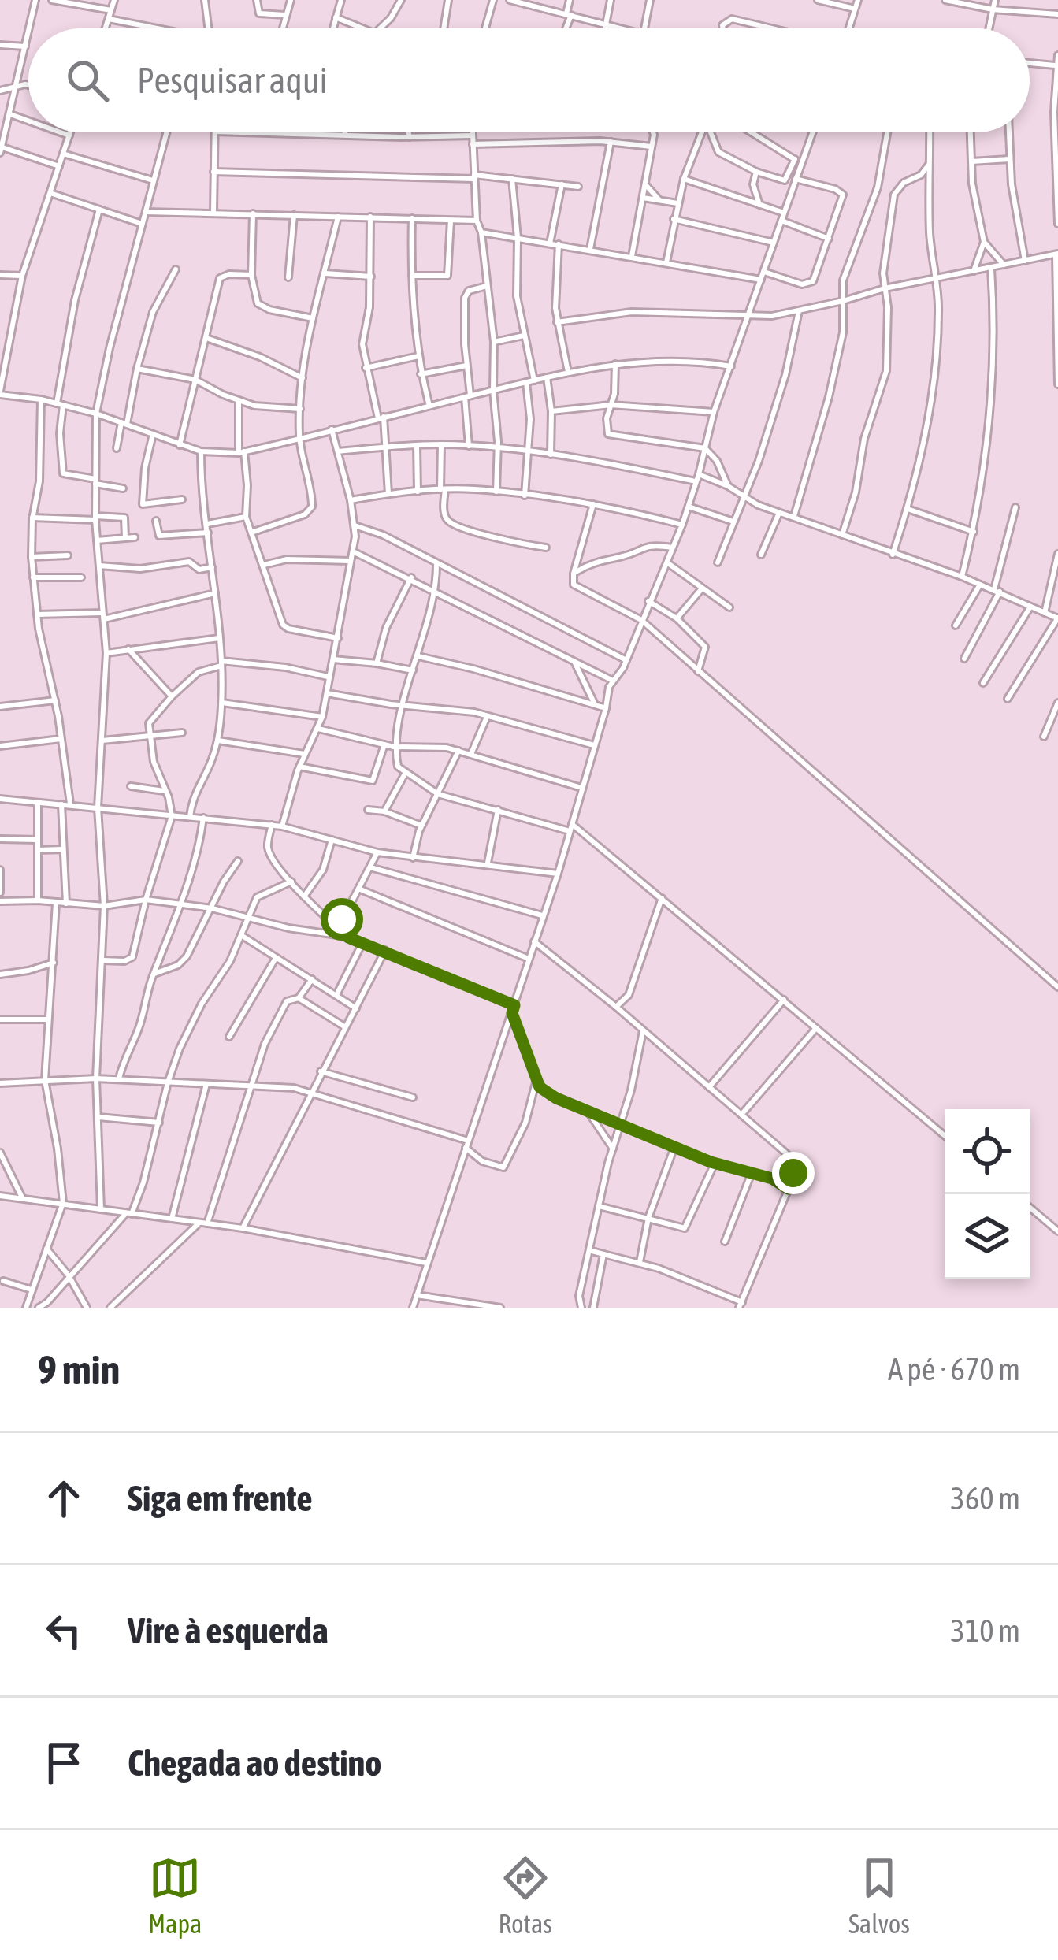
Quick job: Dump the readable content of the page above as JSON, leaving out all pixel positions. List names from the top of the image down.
{
  "page": {
    "search": "Pesquisar aqui",
    "heading": ["9 min", "A pé · 670 m"],
    "list": [
      ["Siga em frente", "360 m"],
      ["Vire à esquerda", "310 m"],
      "Chegada ao destino"
    ],
    "nav": ["Mapa", "Rotas", "Salvos"]
  }
}
